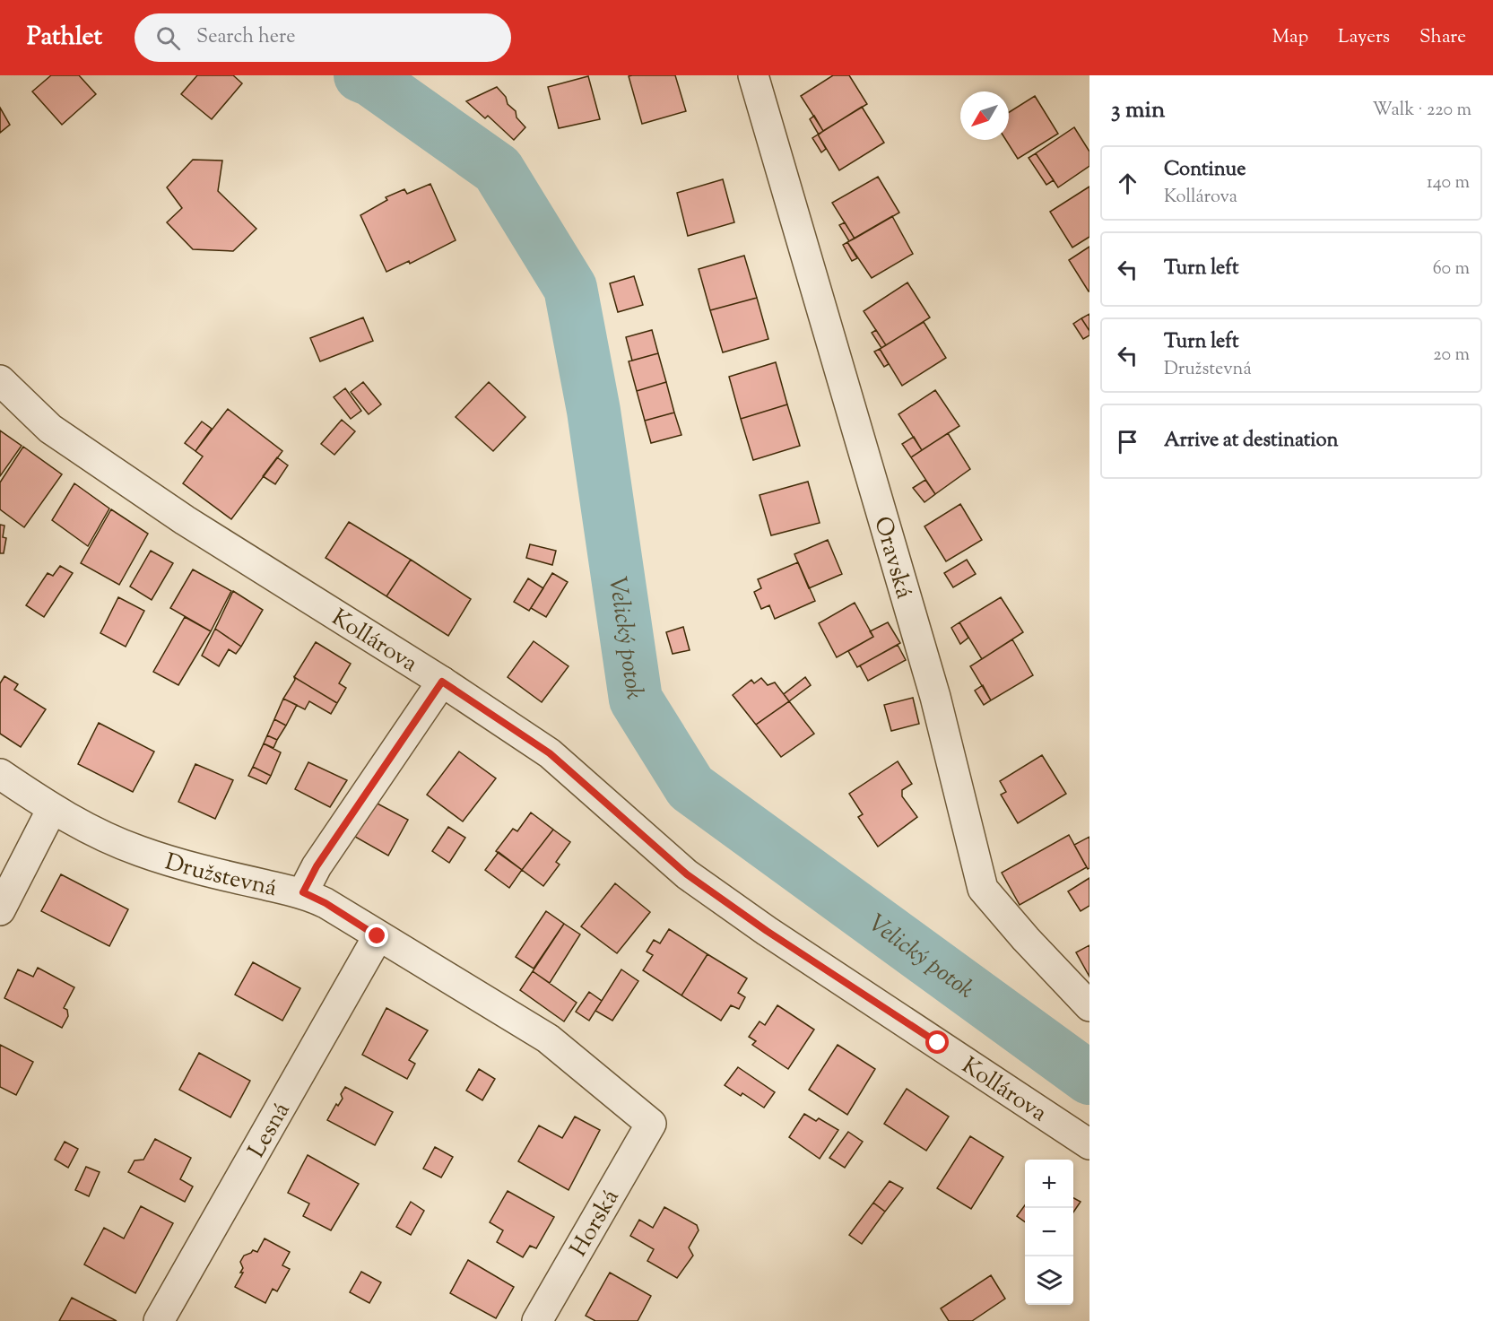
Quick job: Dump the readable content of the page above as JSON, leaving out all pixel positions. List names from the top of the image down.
{
  "streets": {
    "street": [
      "Oravská",
      "Kollárova",
      "Družstevná",
      "Lesná",
      "Horská"
    ]
  },
  "crossings": [
    ["Družstevná", "Lesná"],
    ["Družstevná", "Horská"]
  ],
  "water": ["Velický potok"],
  "north": "bottom left",
  "page": {
    "header": "Pathlet",
    "search": "Search here",
    "nav": ["Map", "Layers", "Share"],
    "heading": ["3 min", "Walk · 220 m"],
    "list": [
      ["Continue", "Kollárova", "140 m"],
      ["Turn left", "60 m"],
      ["Turn left", "Družstevná", "20 m"],
      "Arrive at destination"
    ],
    "map_buttons": ["+", "−"]
  }
}
